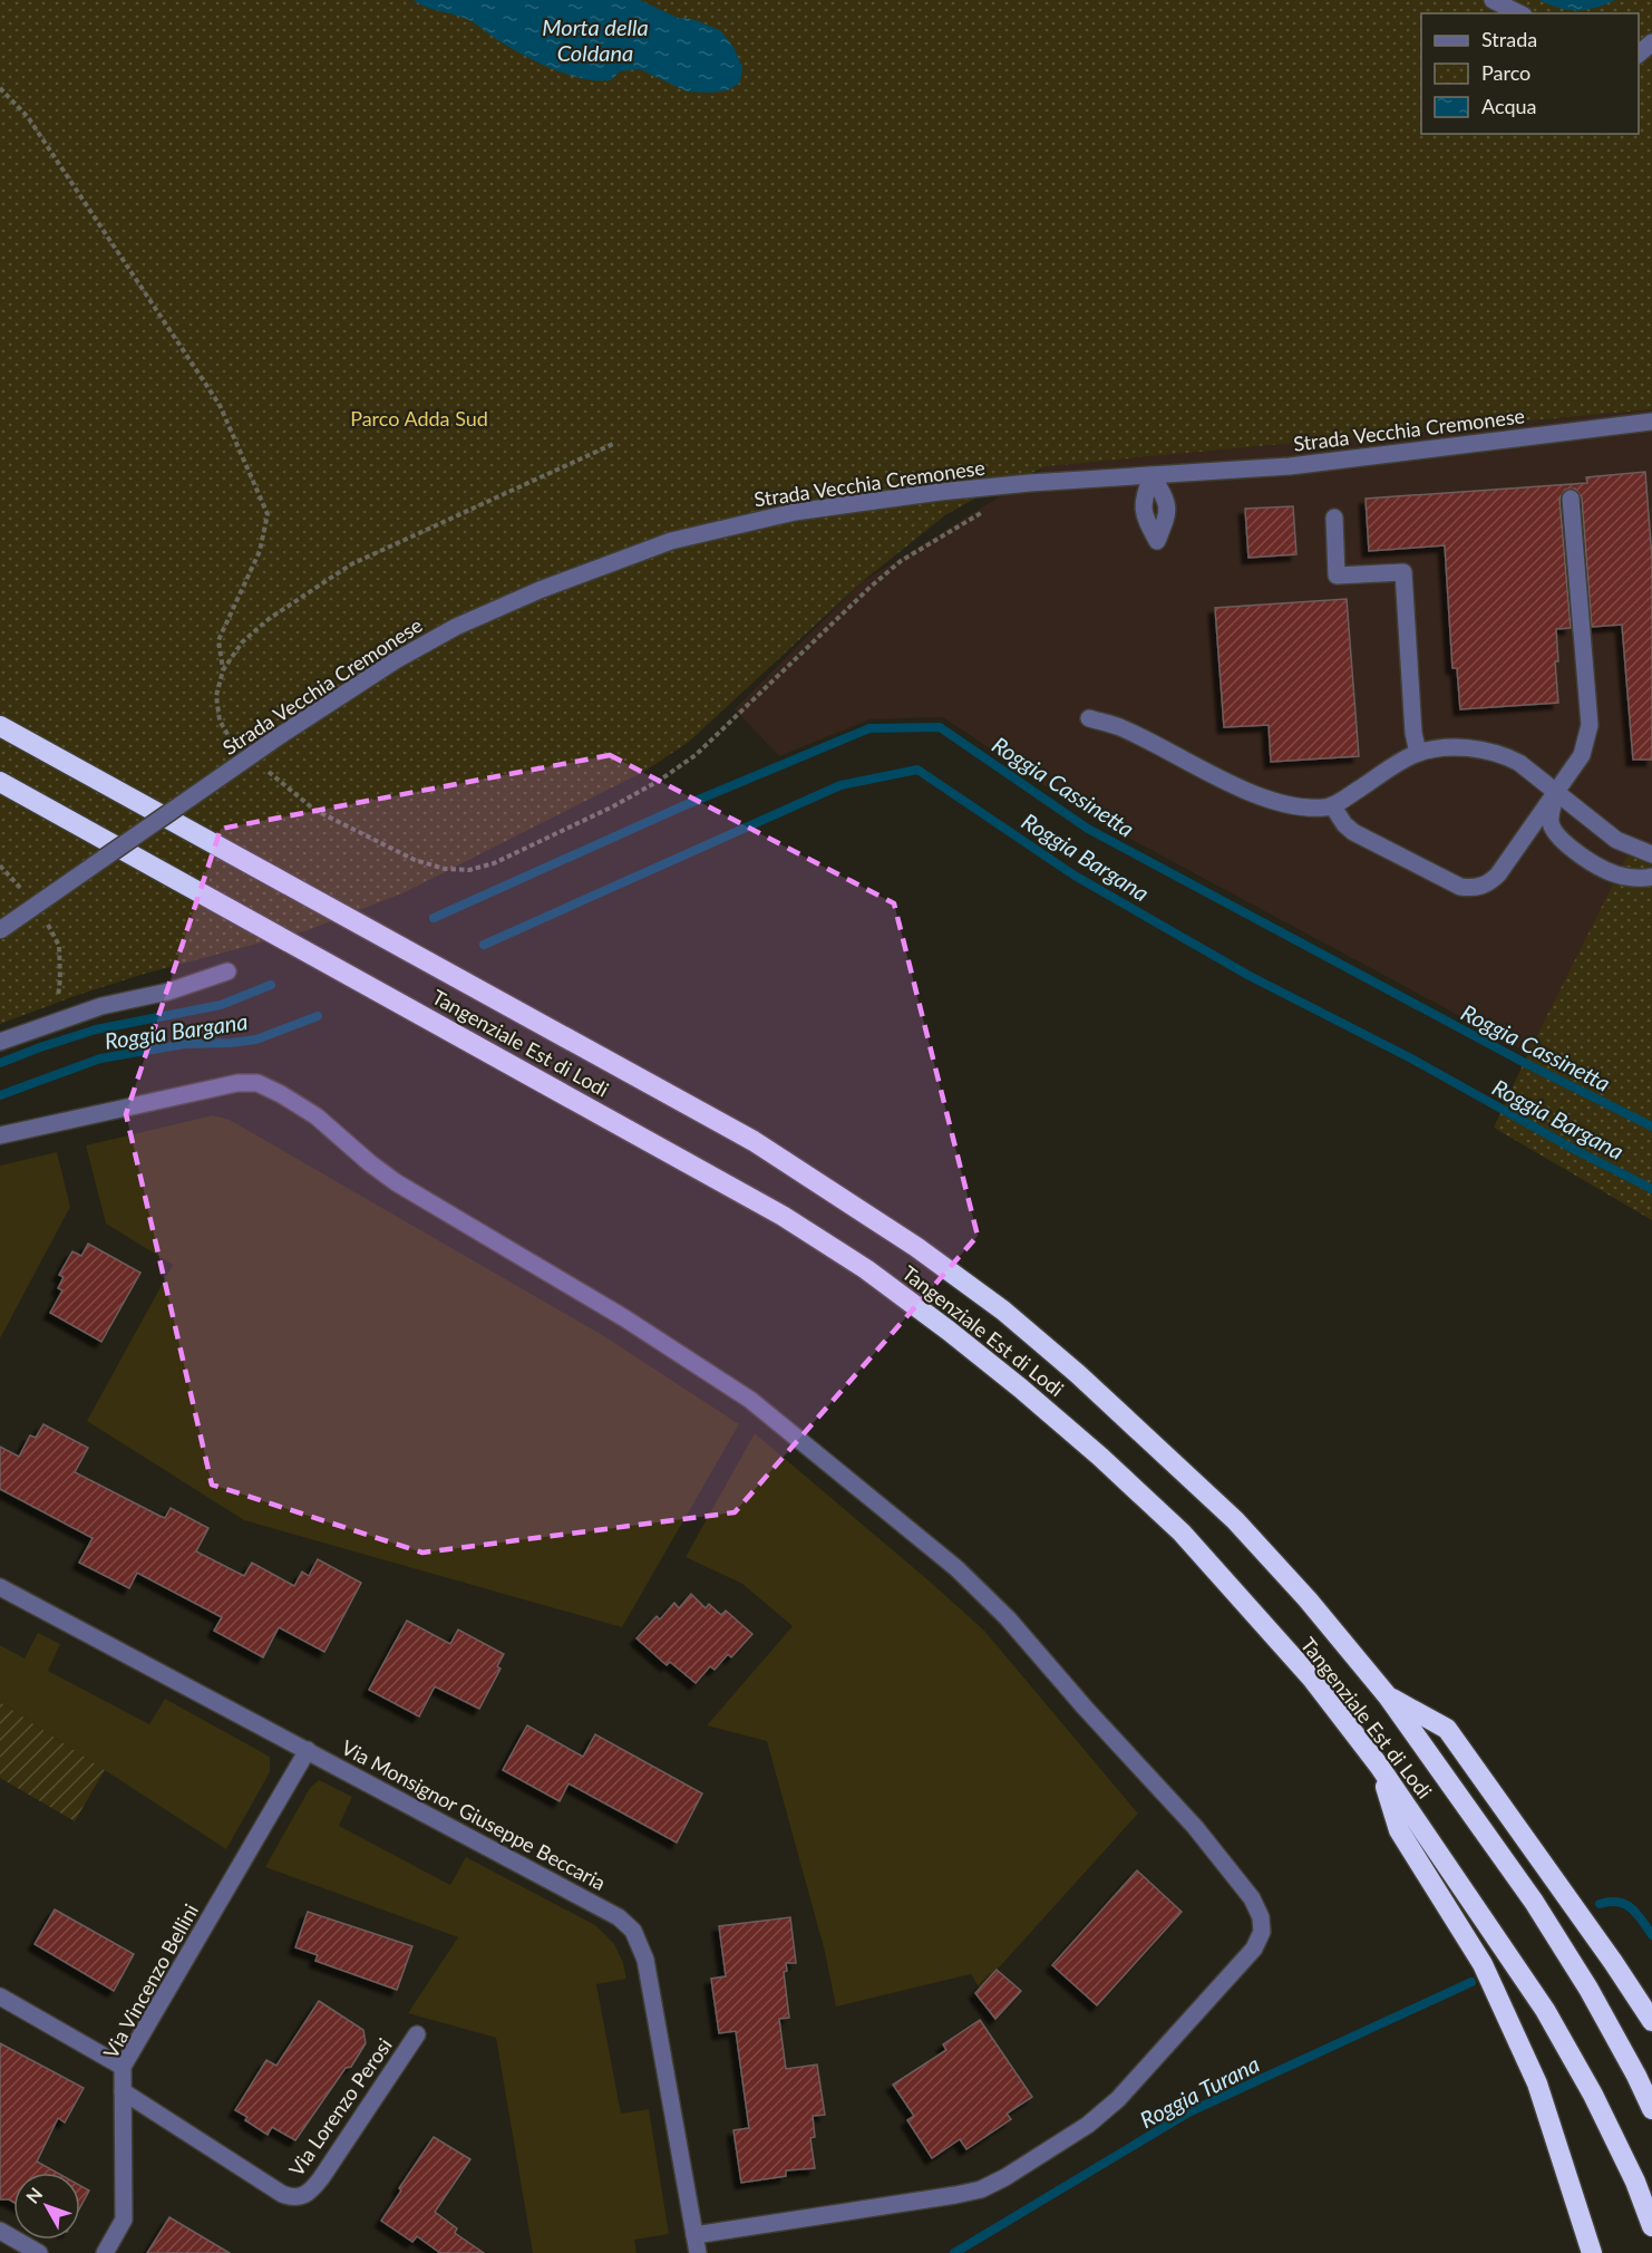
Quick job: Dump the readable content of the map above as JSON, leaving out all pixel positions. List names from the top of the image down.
{
  "streets": {
    "highway": ["Tangenziale Est di Lodi"],
    "street": [
      "Strada Vecchia Cremonese",
      "Via Monsignor Giuseppe Beccaria",
      "Via Vincenzo Bellini",
      "Via Lorenzo Perosi"
    ]
  },
  "crossings": [
    ["Via Monsignor Giuseppe Beccaria", "Via Vincenzo Bellini"],
    ["Via Vincenzo Bellini", "Via Lorenzo Perosi"]
  ],
  "water": [
    "Morta della Coldana",
    "Roggia Cassinetta",
    "Roggia Bargana",
    "Roggia Turana"
  ],
  "parks": ["Parco Adda Sud"],
  "legend": ["Strada", "Parco", "Acqua"],
  "north": "top left"
}
